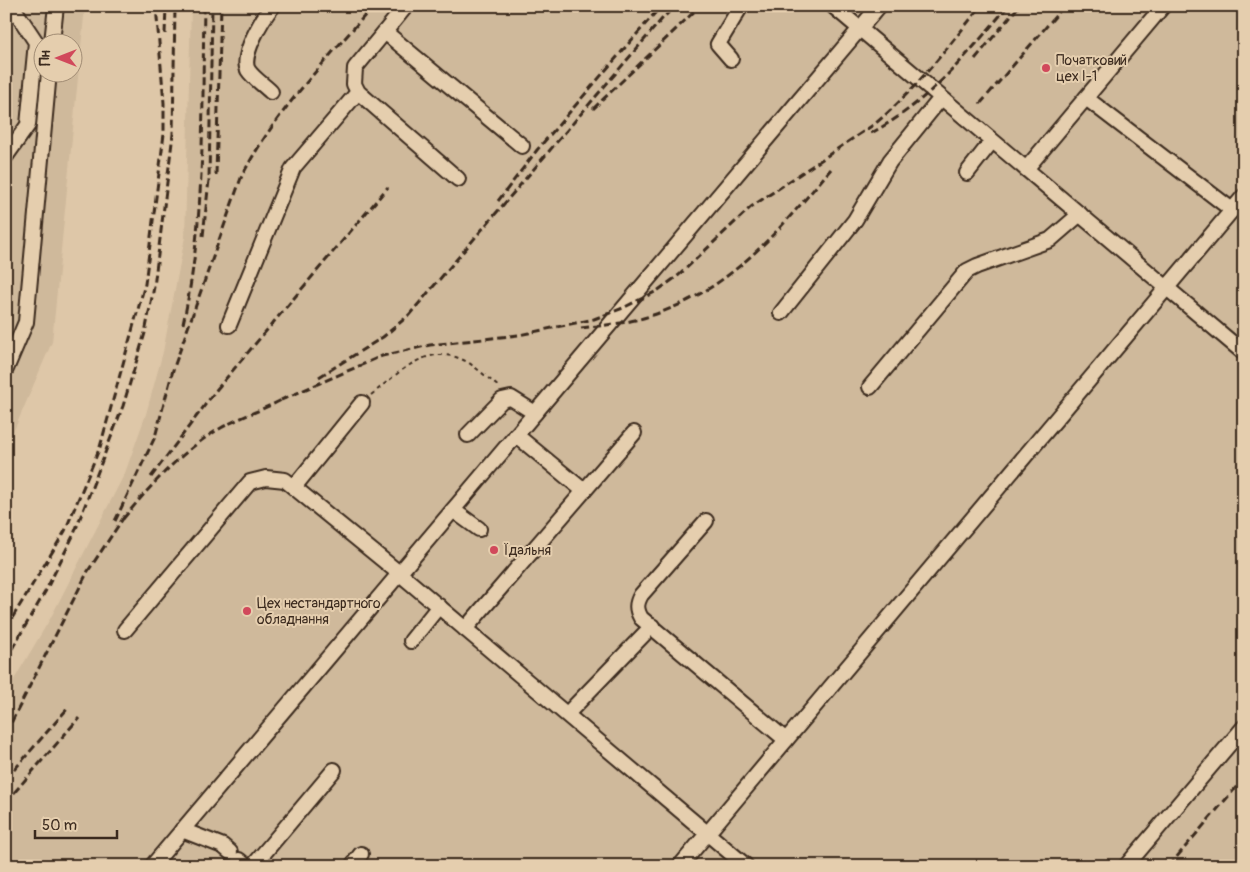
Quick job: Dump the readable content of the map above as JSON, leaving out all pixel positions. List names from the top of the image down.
{
  "places": ["Початковий цех І-1", "Їдальня", "Цех нестандартного обладнання"],
  "scale_bar": "50 m",
  "north": "left"
}
